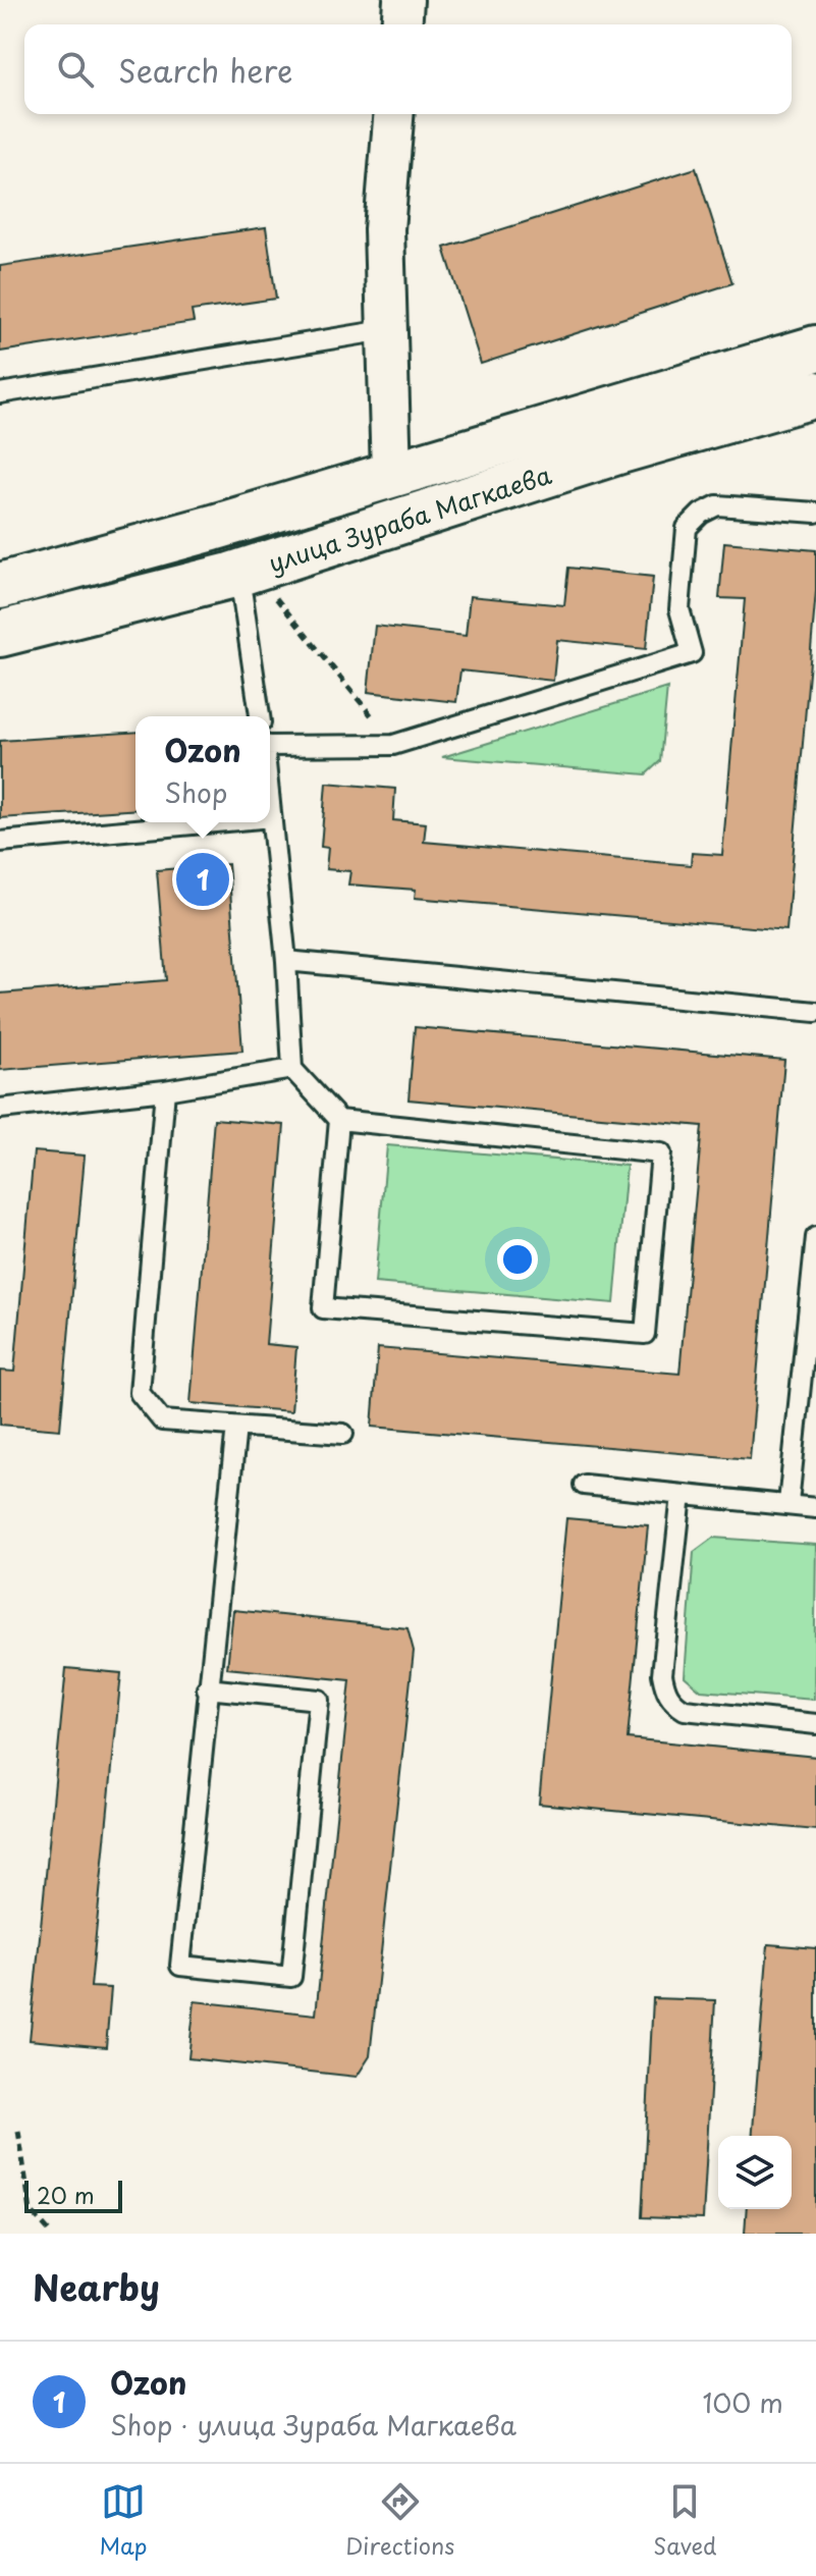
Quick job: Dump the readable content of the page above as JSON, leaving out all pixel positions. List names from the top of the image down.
{
  "streets": {
    "main road": ["улица Зураба Магкаева"]
  },
  "scale_bar": "20 m",
  "page": {
    "search": "Search here",
    "popup": ["Ozon", "Shop"],
    "pins": "1",
    "scale": "20 m",
    "heading": "Nearby",
    "list": [
      {
        "mark": "1",
        "name": "Ozon",
        "note": "Shop · улица Зураба Магкаева",
        "value": "100 m"
      }
    ],
    "nav": ["Map", "Directions", "Saved"]
  }
}
